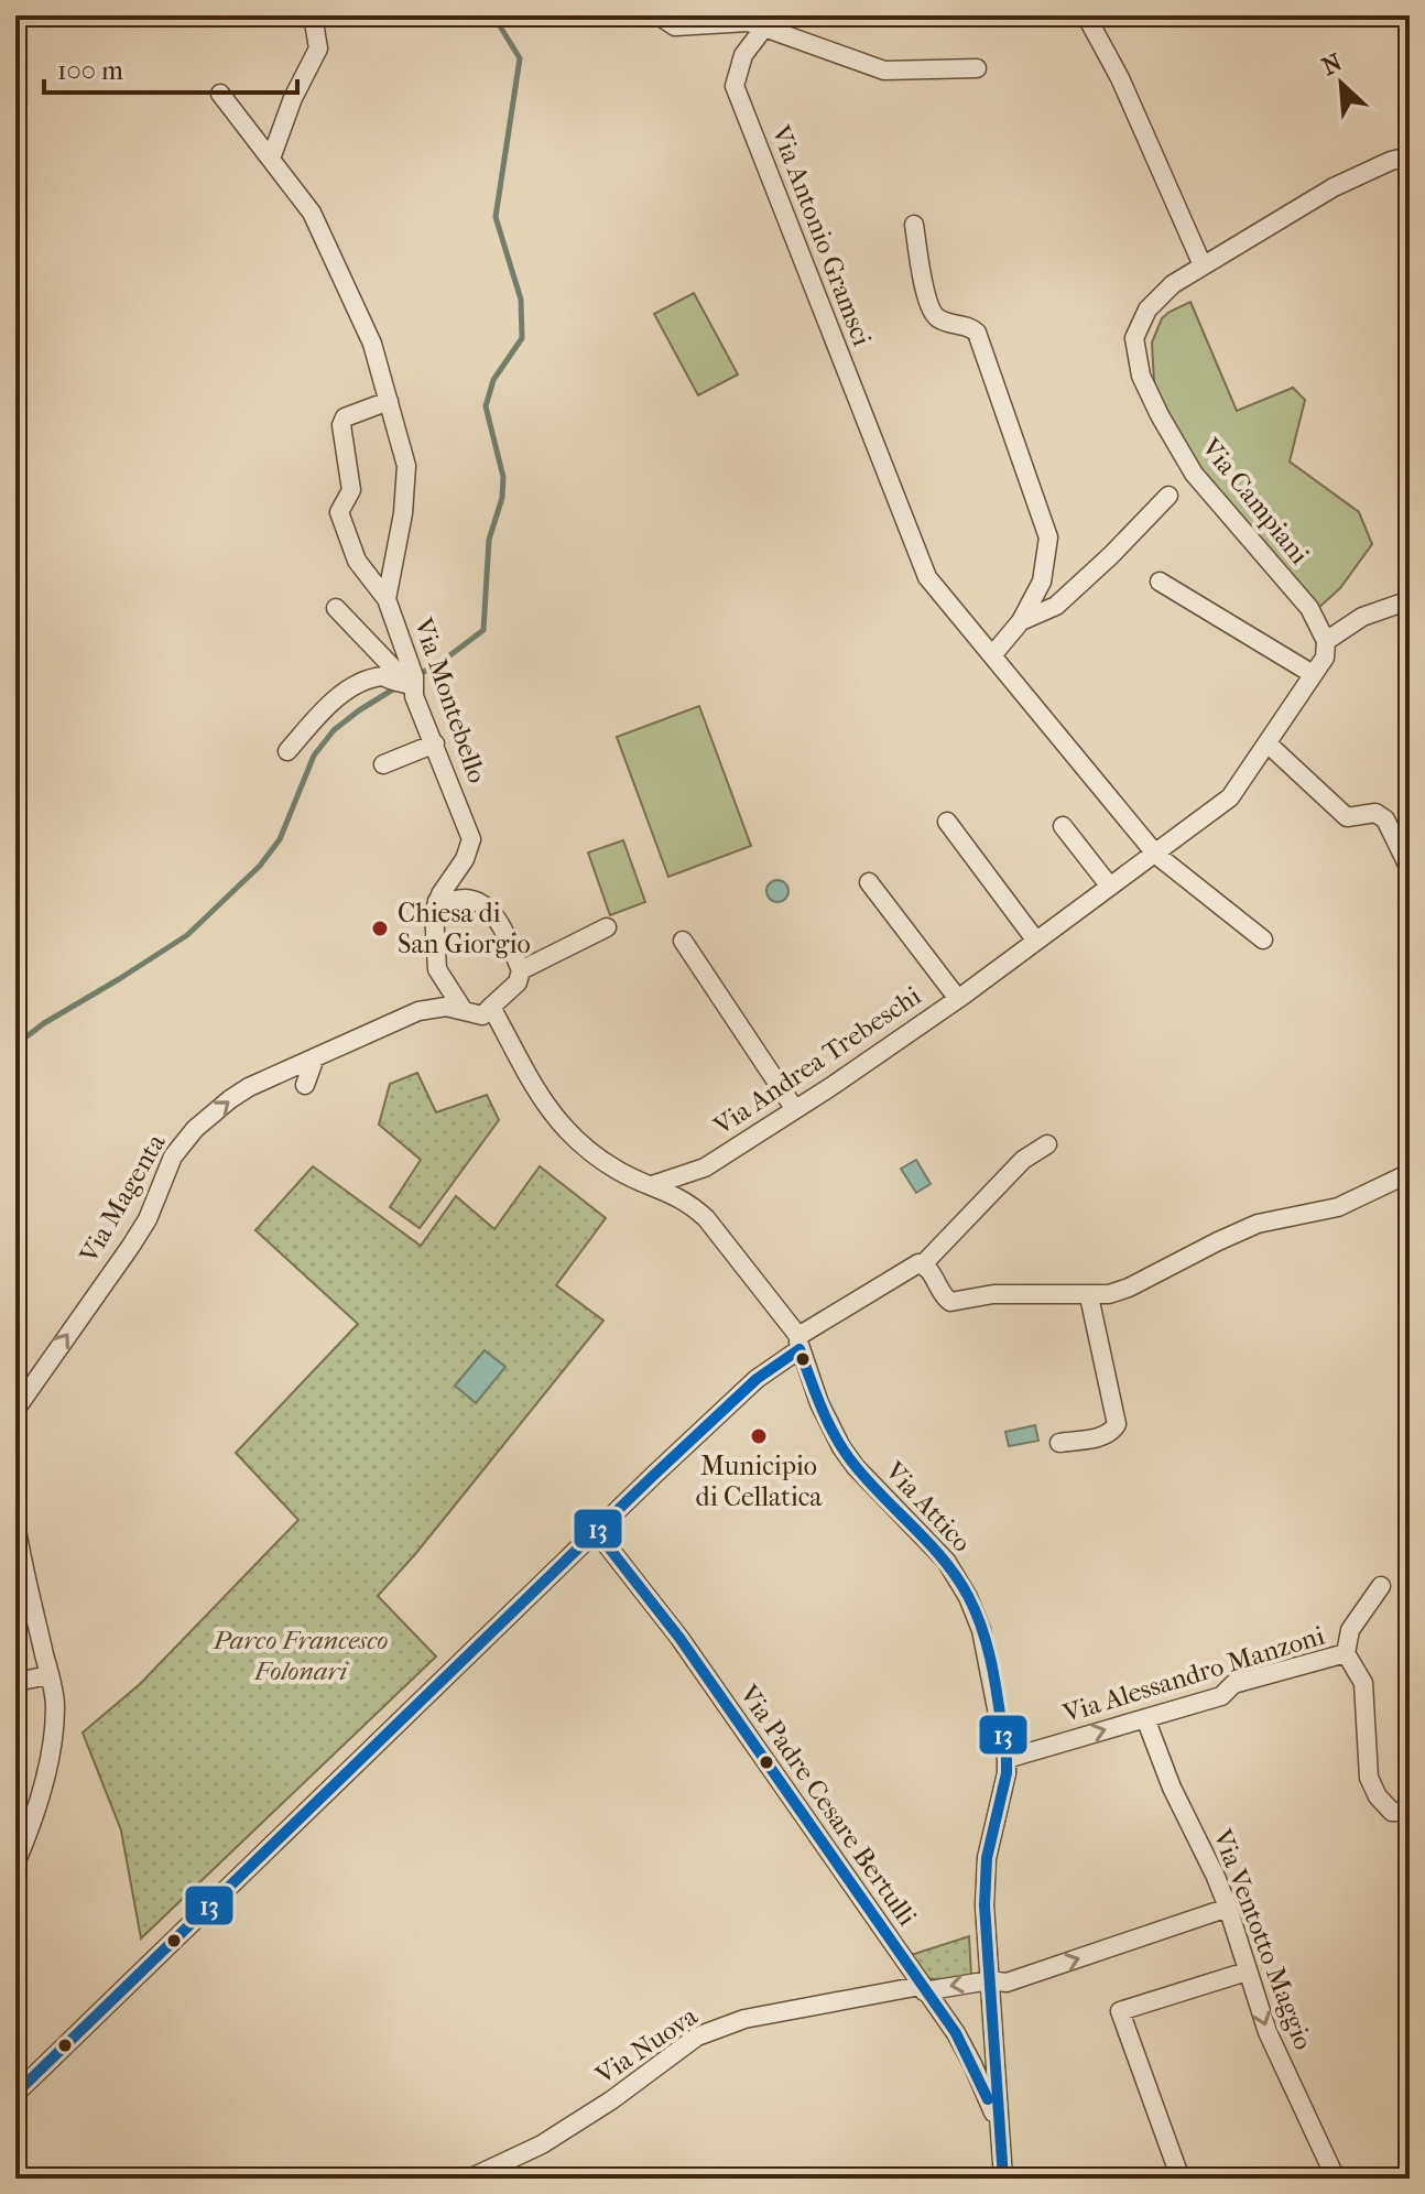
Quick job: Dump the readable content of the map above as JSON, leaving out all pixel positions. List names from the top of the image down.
{
  "streets": {
    "street": [
      "Via Antonio Gramsci",
      "Via Campiani",
      "Via Montebello",
      "Via Andrea Trebeschi",
      "Via Magenta",
      "Via Attico",
      "Via Alessandro Manzoni",
      "Via Padre Cesare Bertulli",
      "Via Ventotto Maggio",
      "Via Nuova"
    ]
  },
  "crossings": [
    ["Via Antonio Gramsci", "Via Andrea Trebeschi"],
    ["Via Campiani", "Via Andrea Trebeschi"],
    ["Via Andrea Trebeschi", "Via Attico"],
    ["Via Attico", "Via Alessandro Manzoni"],
    ["Via Attico", "Via Padre Cesare Bertulli"],
    ["Via Attico", "Via Nuova"],
    ["Via Alessandro Manzoni", "Via Ventotto Maggio"],
    ["Via Padre Cesare Bertulli", "Via Nuova"],
    ["Via Ventotto Maggio", "Via Nuova"]
  ],
  "one_way": ["Via Magenta", "Via Ventotto Maggio"],
  "parks": ["Parco Francesco Folonari"],
  "places": ["Chiesa di San Giorgio", "Municipio di Cellatica"],
  "lines": ["transit line 13"],
  "scale_bar": "100 m",
  "north": "top left"
}
